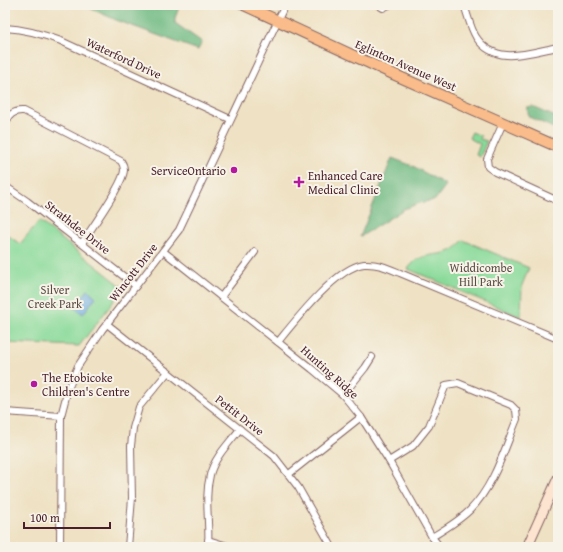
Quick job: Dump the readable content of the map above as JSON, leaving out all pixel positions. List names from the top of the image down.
{
  "streets": {
    "main road": ["Eglinton Avenue West"],
    "street": [
      "Waterford Drive",
      "Strathdee Drive",
      "Wincott Drive",
      "Hunting Ridge",
      "Pettit Drive"
    ]
  },
  "crossings": [
    ["Waterford Drive", "Wincott Drive"],
    ["Eglinton Avenue West", "Wincott Drive"],
    ["Strathdee Drive", "Wincott Drive"],
    ["Wincott Drive", "Hunting Ridge"],
    ["Wincott Drive", "Pettit Drive"]
  ],
  "parks": ["Widdicombe Hill Park", "Silver Creek Park"],
  "places": {
    "other": ["ServiceOntario", "The Etobicoke Children's Centre"],
    "health": ["Enhanced Care Medical Clinic"]
  },
  "scale_bar": "100 m"
}
